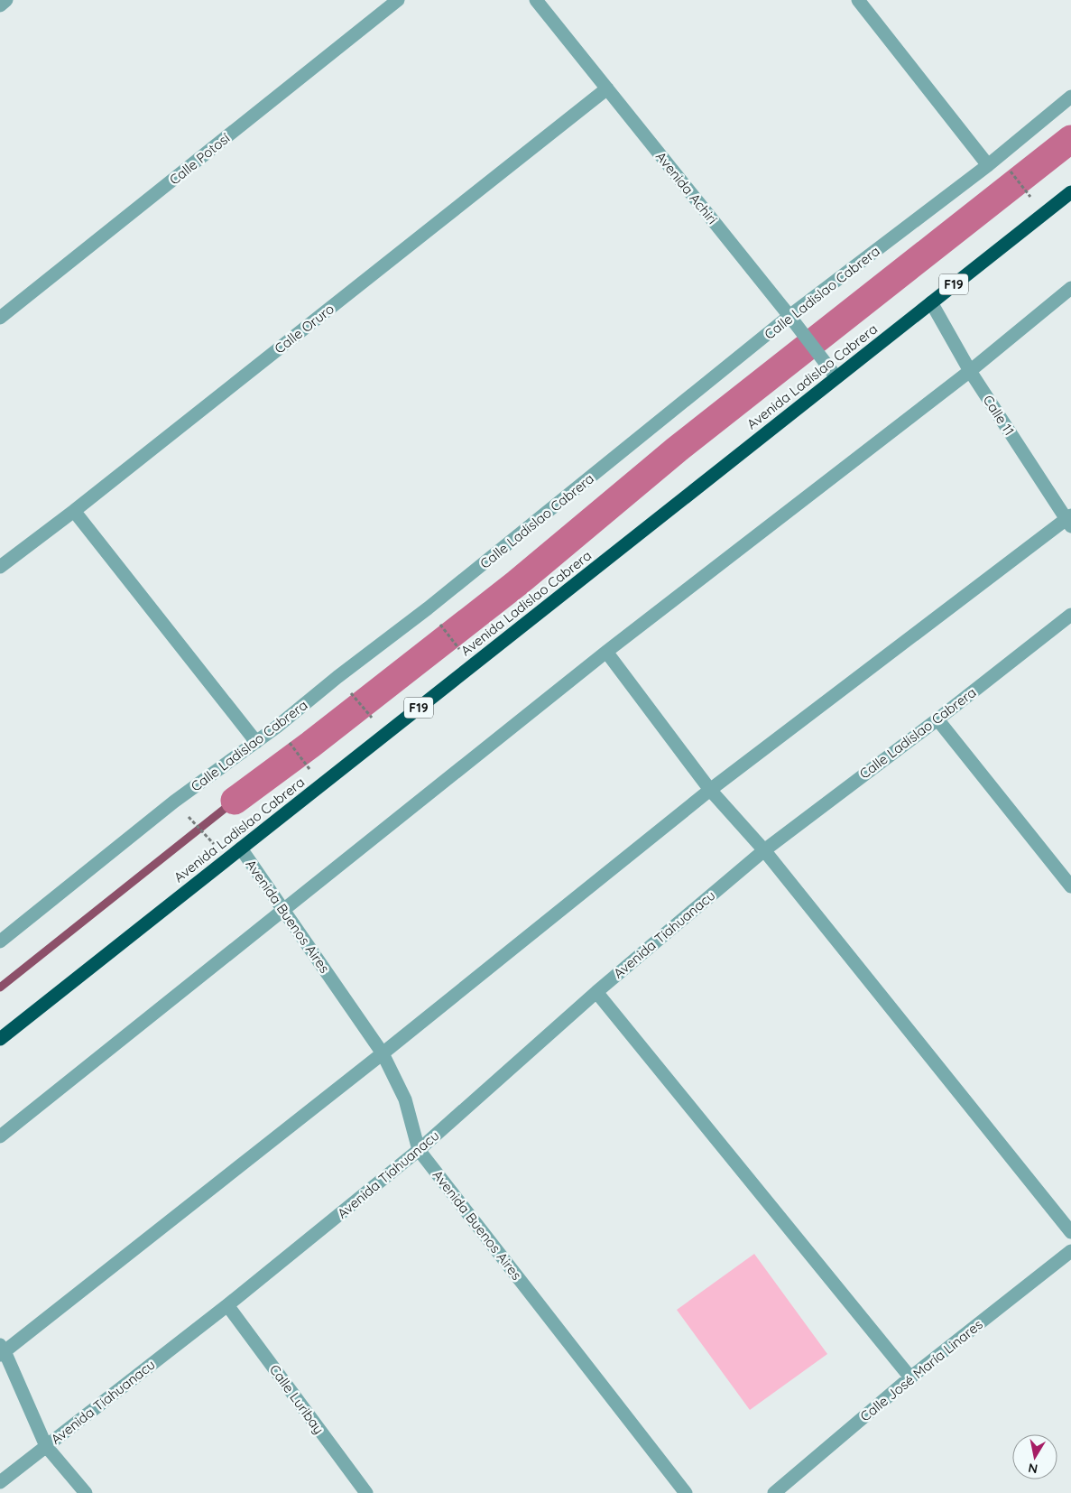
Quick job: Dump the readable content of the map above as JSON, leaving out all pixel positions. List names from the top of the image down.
{
  "streets": {
    "highway": ["F19", "Avenida Ladislao Cabrera"],
    "street": [
      "Calle Potosí",
      "Avenida Achiri",
      "Calle Ladislao Cabrera",
      "Calle Oruro",
      "Calle 11",
      "Avenida Buenos Aires",
      "Avenida Tiahuanacu",
      "Calle José María Linares",
      "Calle Luribay"
    ]
  },
  "crossings": [
    ["Avenida Achiri", "Calle Ladislao Cabrera"],
    ["Avenida Achiri", "Calle Oruro"],
    ["Avenida Achiri", "Avenida Ladislao Cabrera"],
    ["Calle Ladislao Cabrera", "Avenida Tiahuanacu"],
    ["Avenida Ladislao Cabrera", "Calle 11"],
    ["Avenida Ladislao Cabrera", "Avenida Buenos Aires"],
    ["Avenida Buenos Aires", "Avenida Tiahuanacu"],
    ["Avenida Tiahuanacu", "Calle Luribay"]
  ],
  "north": "bottom"
}
